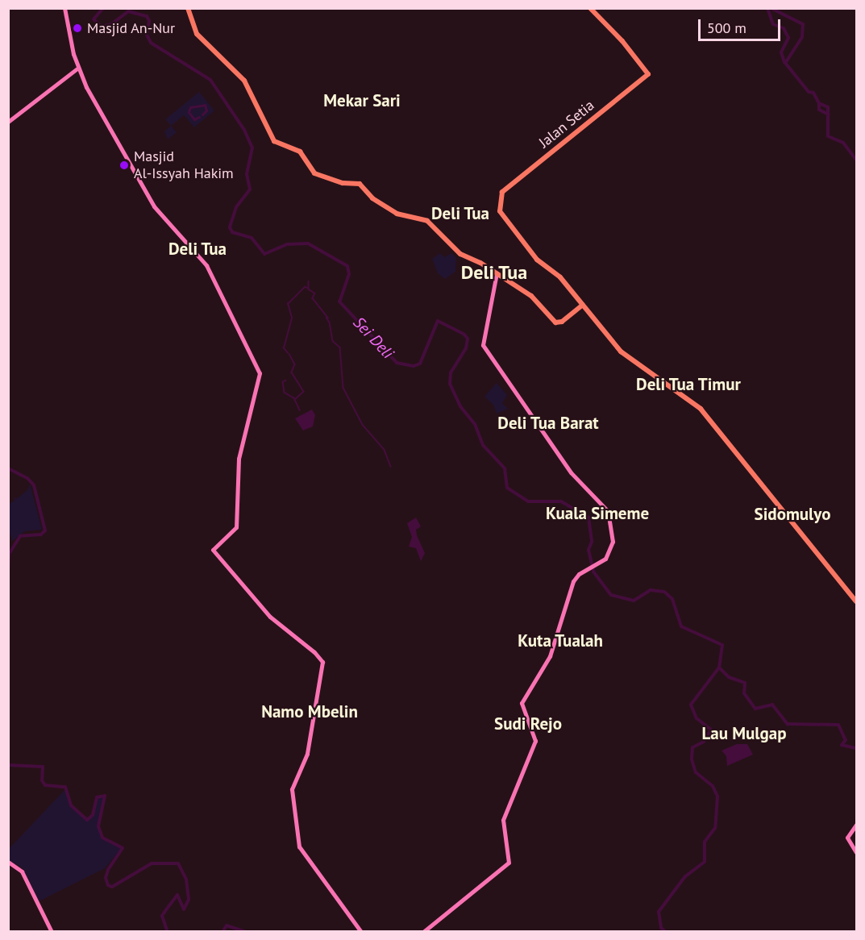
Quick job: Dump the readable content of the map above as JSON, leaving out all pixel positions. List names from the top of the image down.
{
  "streets": {
    "main road": ["Jalan Setia"]
  },
  "districts": [
    "Mekar Sari",
    "Deli Tua",
    "Deli Tua",
    "Deli Tua",
    "Deli Tua Timur",
    "Deli Tua Barat",
    "Kuala Simeme",
    "Sidomulyo",
    "Kuta Tualah",
    "Namo Mbelin",
    "Sudi Rejo",
    "Lau Mulgap"
  ],
  "water": ["Sei Deli"],
  "places": ["Masjid An-Nur", "Masjid Al-Issyah Hakim"],
  "scale_bar": "500 m"
}
